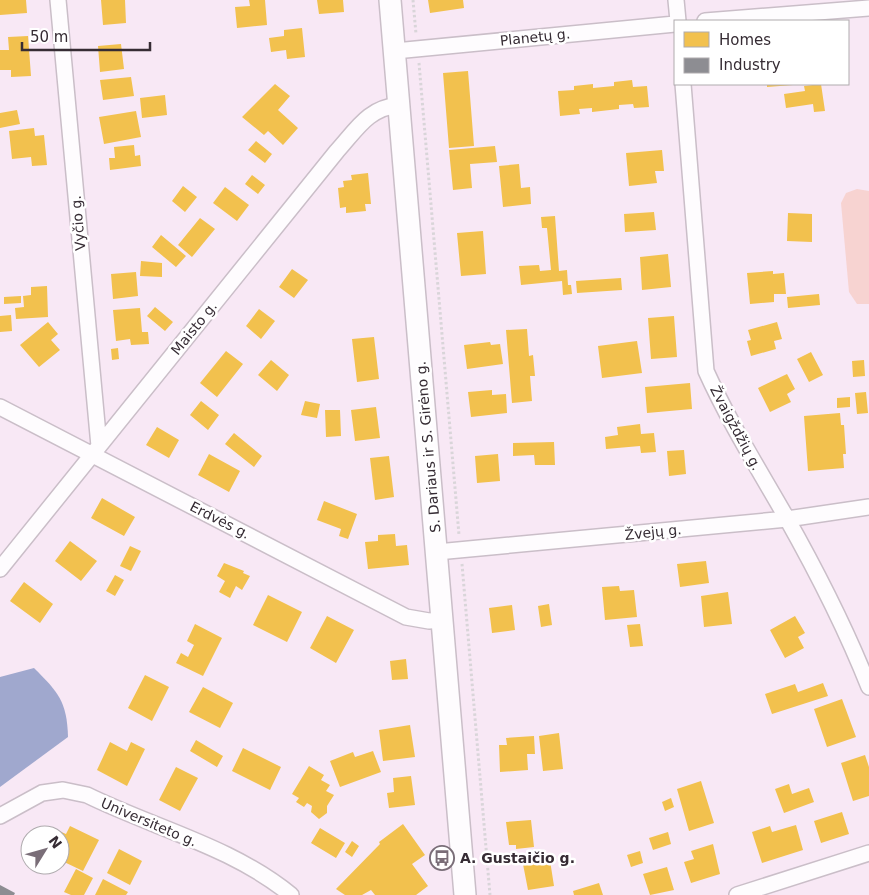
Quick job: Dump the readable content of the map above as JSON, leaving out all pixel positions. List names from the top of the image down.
{
  "streets": {
    "street": [
      "Planetų g.",
      "Vyčio g.",
      "Maisto g.",
      "Žvaigždžių g.",
      "S. Dariaus ir S. Girėno g.",
      "Erdvės g.",
      "Žvejų g.",
      "Universiteto g."
    ]
  },
  "crossings": [
    ["Planetų g.", "S. Dariaus ir S. Girėno g."],
    ["Vyčio g.", "Maisto g."],
    ["Vyčio g.", "Erdvės g."],
    ["Maisto g.", "S. Dariaus ir S. Girėno g."],
    ["Maisto g.", "Erdvės g."],
    ["Žvaigždžių g.", "Žvejų g."],
    ["S. Dariaus ir S. Girėno g.", "Erdvės g."],
    ["S. Dariaus ir S. Girėno g.", "Žvejų g."]
  ],
  "places": {
    "bus stop": ["A. Gustaičio g."]
  },
  "legend": ["Homes", "Industry"],
  "scale_bar": "50 m",
  "north": "top right"
}
